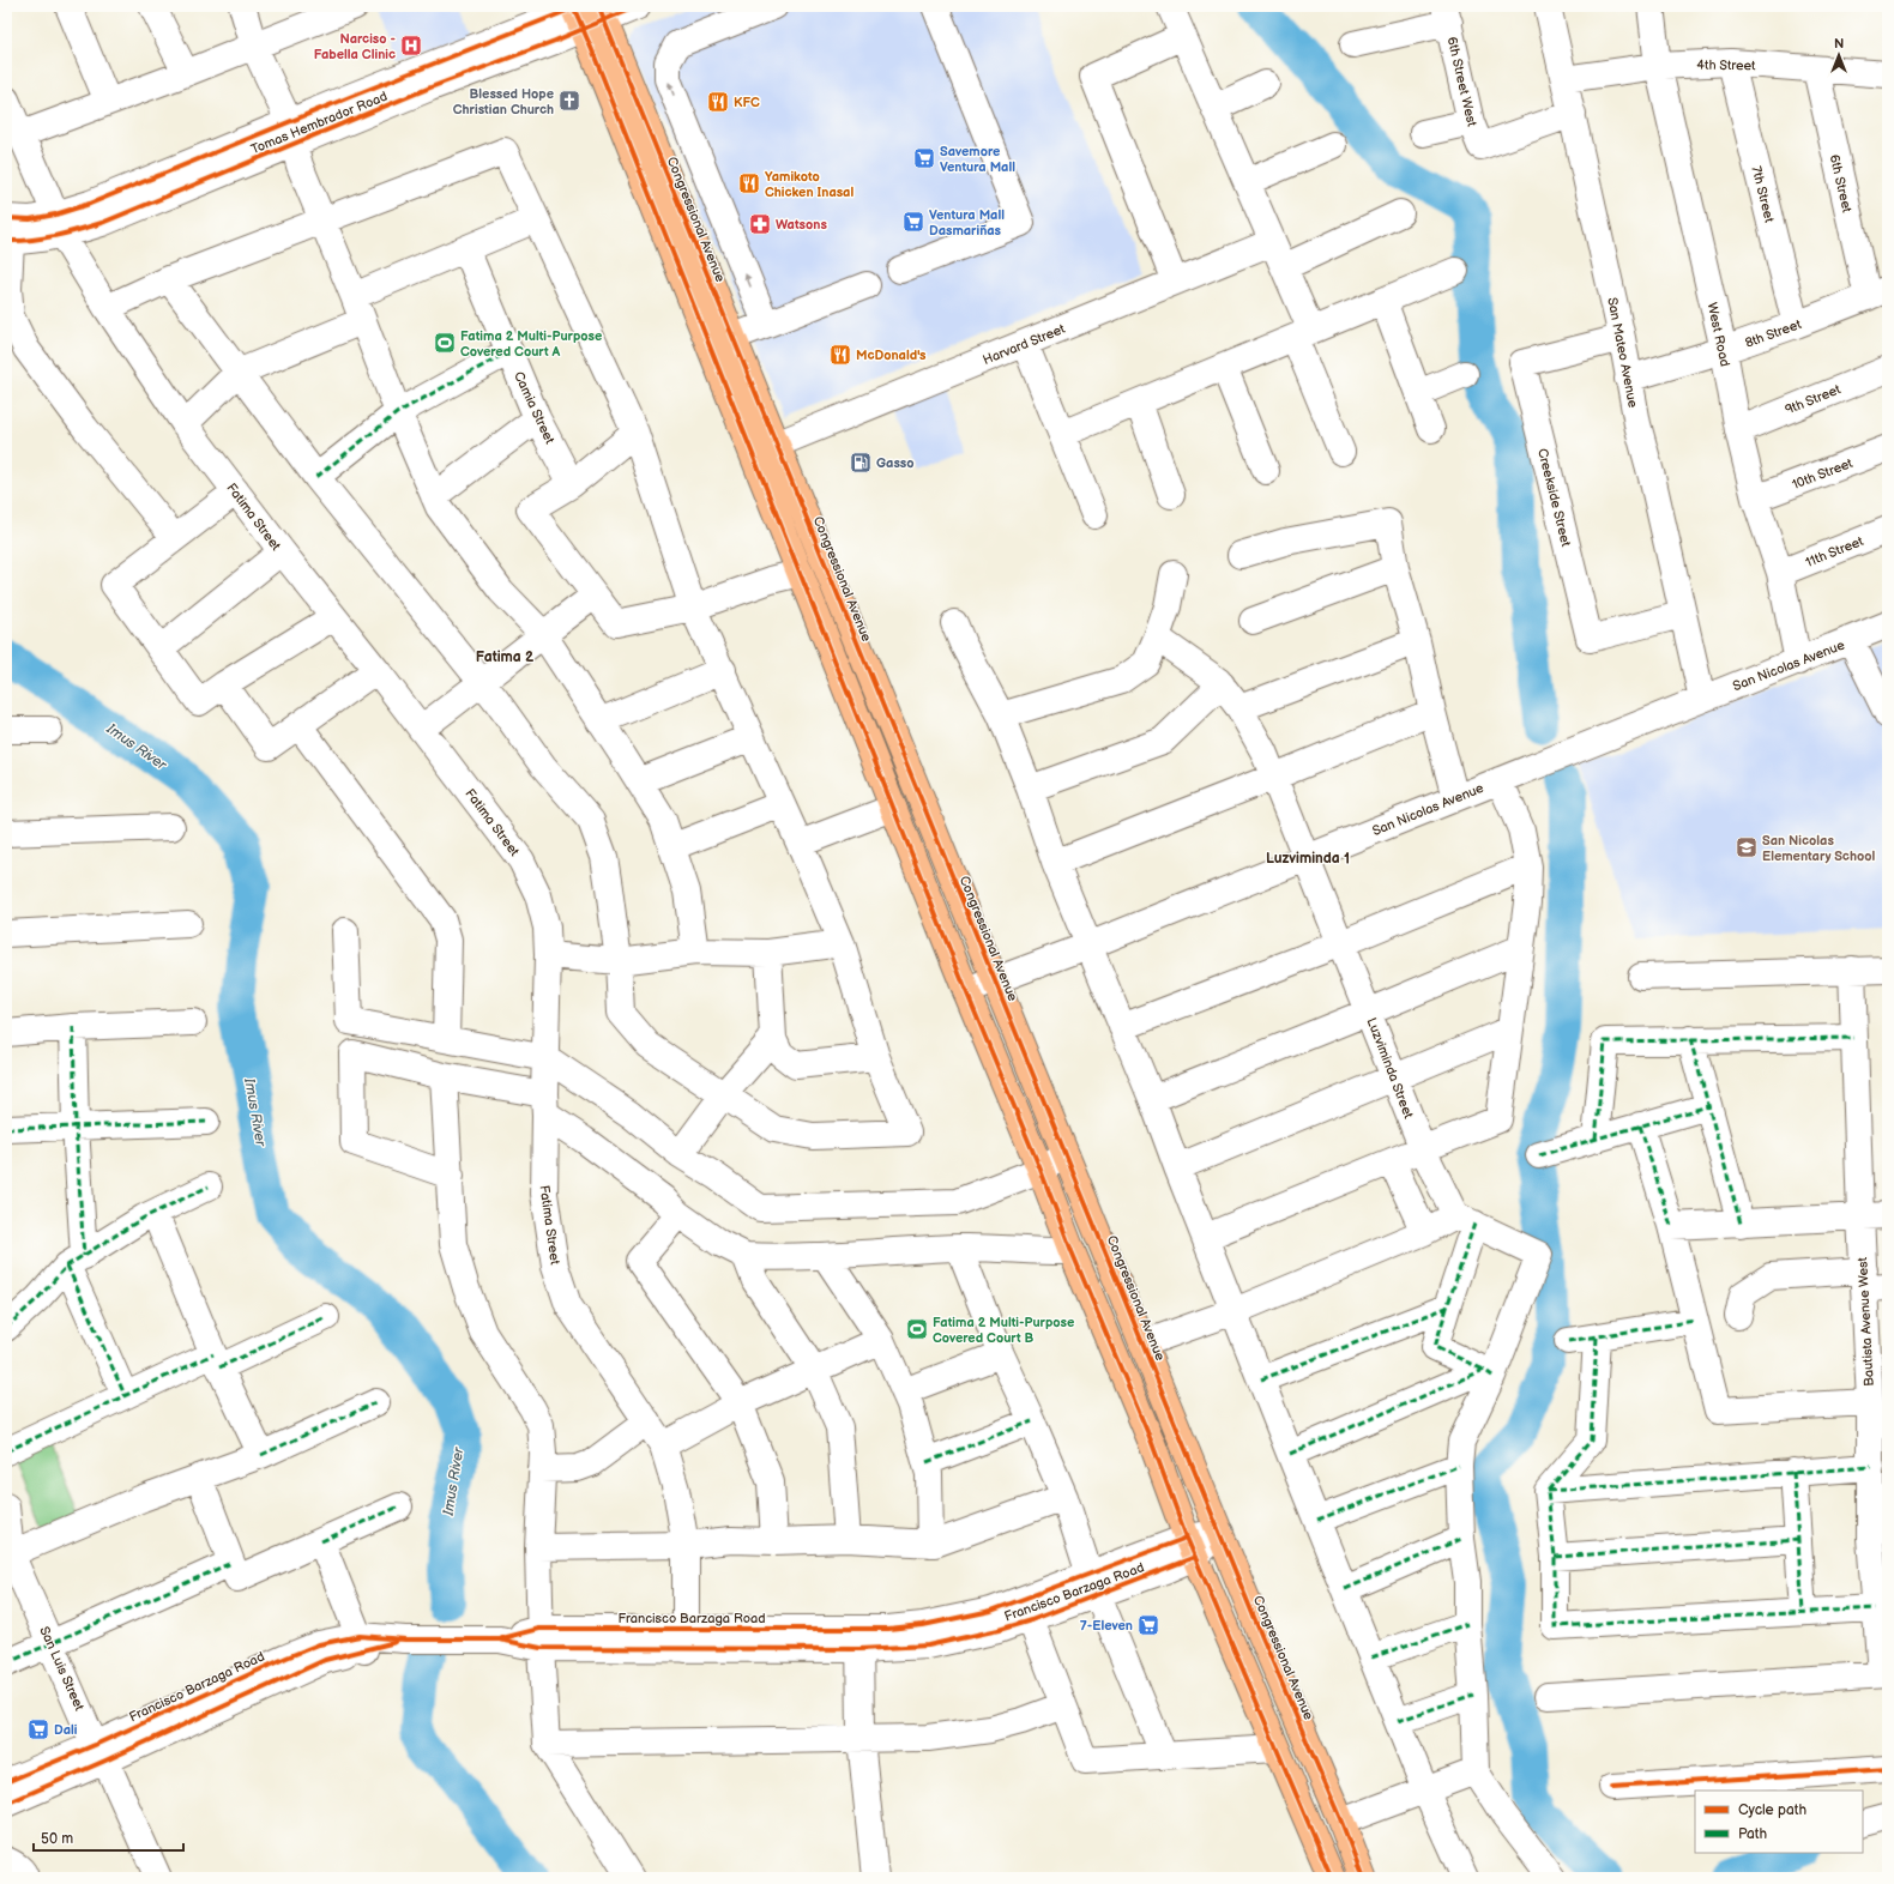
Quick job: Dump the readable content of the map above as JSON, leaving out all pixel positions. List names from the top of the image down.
{
  "streets": {
    "main road": ["Congressional Avenue"],
    "street": [
      "4th Street",
      "6th Street West",
      "Tomas Hembrador Road",
      "6th Street",
      "7th Street",
      "8th Street",
      "West Road",
      "Harvard Street",
      "San Mateo Avenue",
      "9th Street",
      "Camia Street",
      "10th Street",
      "Creekside Street",
      "Fatima Street",
      "11th Street",
      "San Nicolas Avenue",
      "Luzviminda Street",
      "Bautista Avenue West",
      "Francisco Barzaga Road",
      "San Luis Street"
    ]
  },
  "crossings": [
    ["4th Street", "6th Street"],
    ["4th Street", "7th Street"],
    ["4th Street", "West Road"],
    ["4th Street", "San Mateo Avenue"],
    ["6th Street West", "San Mateo Avenue"],
    ["Tomas Hembrador Road", "Congressional Avenue"],
    ["Tomas Hembrador Road", "Fatima Street"],
    ["6th Street", "8th Street"],
    ["7th Street", "8th Street"],
    ["Congressional Avenue", "Harvard Street"],
    ["Congressional Avenue", "San Nicolas Avenue"],
    ["Congressional Avenue", "Francisco Barzaga Road"],
    ["8th Street", "West Road"],
    ["8th Street", "San Mateo Avenue"],
    ["West Road", "9th Street"],
    ["West Road", "10th Street"],
    ["West Road", "11th Street"],
    ["West Road", "San Nicolas Avenue"],
    ["San Mateo Avenue", "Creekside Street"],
    ["San Mateo Avenue", "San Nicolas Avenue"],
    ["Fatima Street", "Francisco Barzaga Road"],
    ["San Nicolas Avenue", "Luzviminda Street"],
    ["Francisco Barzaga Road", "San Luis Street"]
  ],
  "districts": ["Fatima 2", "Luzviminda 1"],
  "water": ["Imus River"],
  "places": {
    "hospital": ["Narciso - Fabella Clinic"],
    "church": ["Blessed Hope Christian Church"],
    "restaurant": ["KFC", "Yamikoto Chicken Inasal", "McDonald's"],
    "supermarket": [
      "Savemore Ventura Mall",
      "Ventura Mall Dasmariñas",
      "7-Eleven",
      "Dali"
    ],
    "pharmacy": ["Watsons"],
    "sports": ["Fatima 2 Multi-Purpose Covered Court A", "Fatima 2 Multi-Purpose Covered Court B"],
    "fuel station": ["Gasso"],
    "school or university": ["San Nicolas Elementary School"]
  },
  "legend": ["Cycle path", "Path"],
  "scale_bar": "50 m",
  "north": "top"
}
